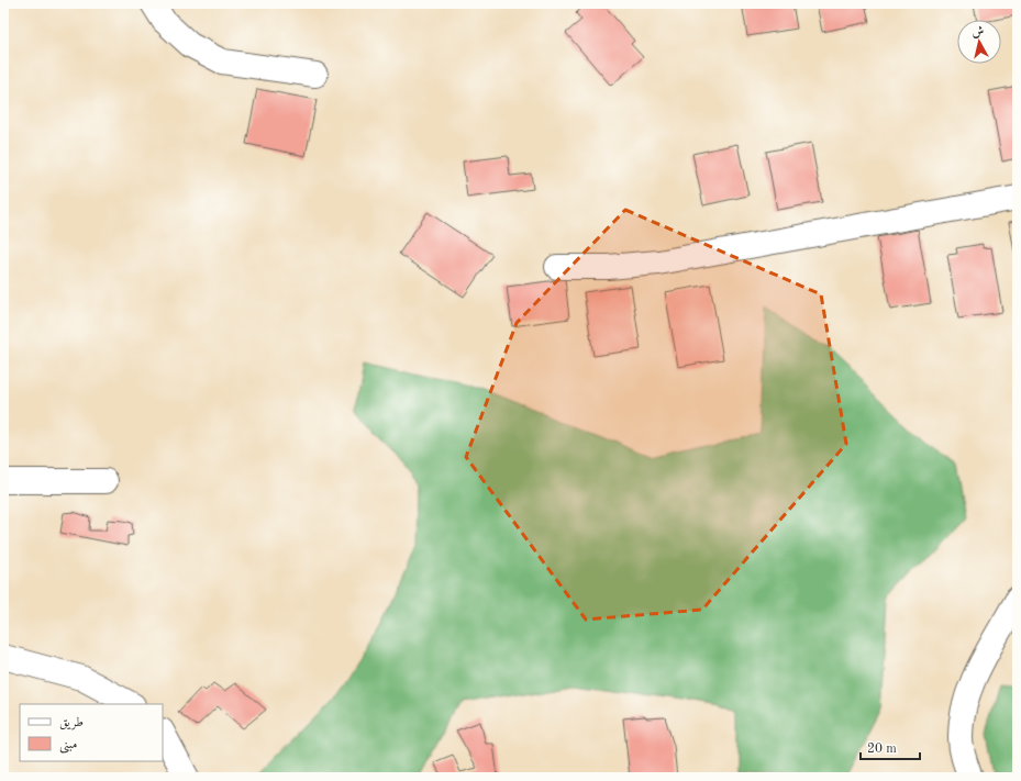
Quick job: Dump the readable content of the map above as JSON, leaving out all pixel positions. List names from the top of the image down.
{
  "legend": ["طريق", "مبنى"],
  "scale_bar": "20 m",
  "north": "top"
}
